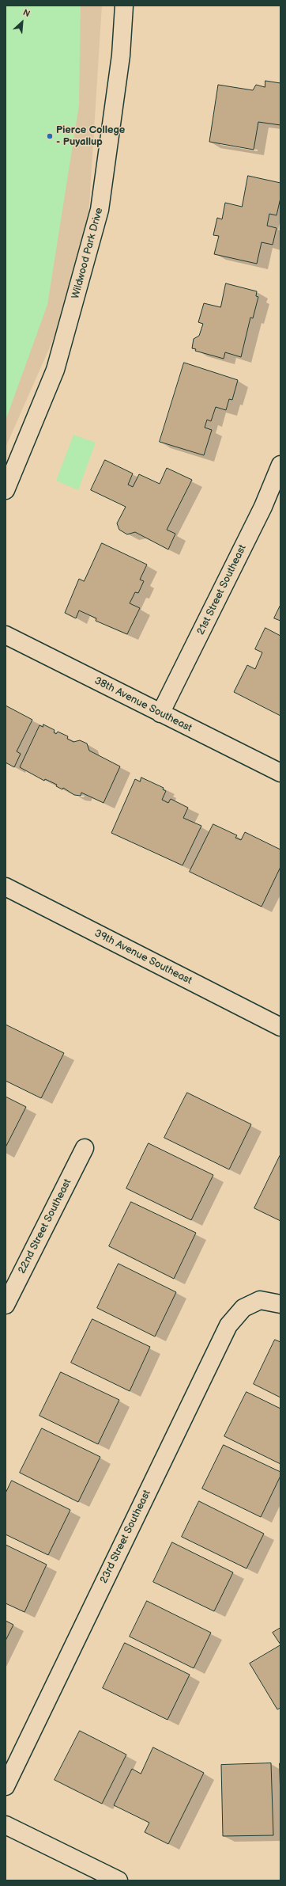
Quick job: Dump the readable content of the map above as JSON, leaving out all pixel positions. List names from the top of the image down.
{
  "streets": {
    "street": [
      "Wildwood Park Drive",
      "21st Street Southeast",
      "38th Avenue Southeast",
      "39th Avenue Southeast",
      "22nd Street Southeast",
      "23rd Street Southeast"
    ]
  },
  "crossings": [
    ["21st Street Southeast", "38th Avenue Southeast"]
  ],
  "places": ["Pierce College - Puyallup"],
  "north": "top right"
}
